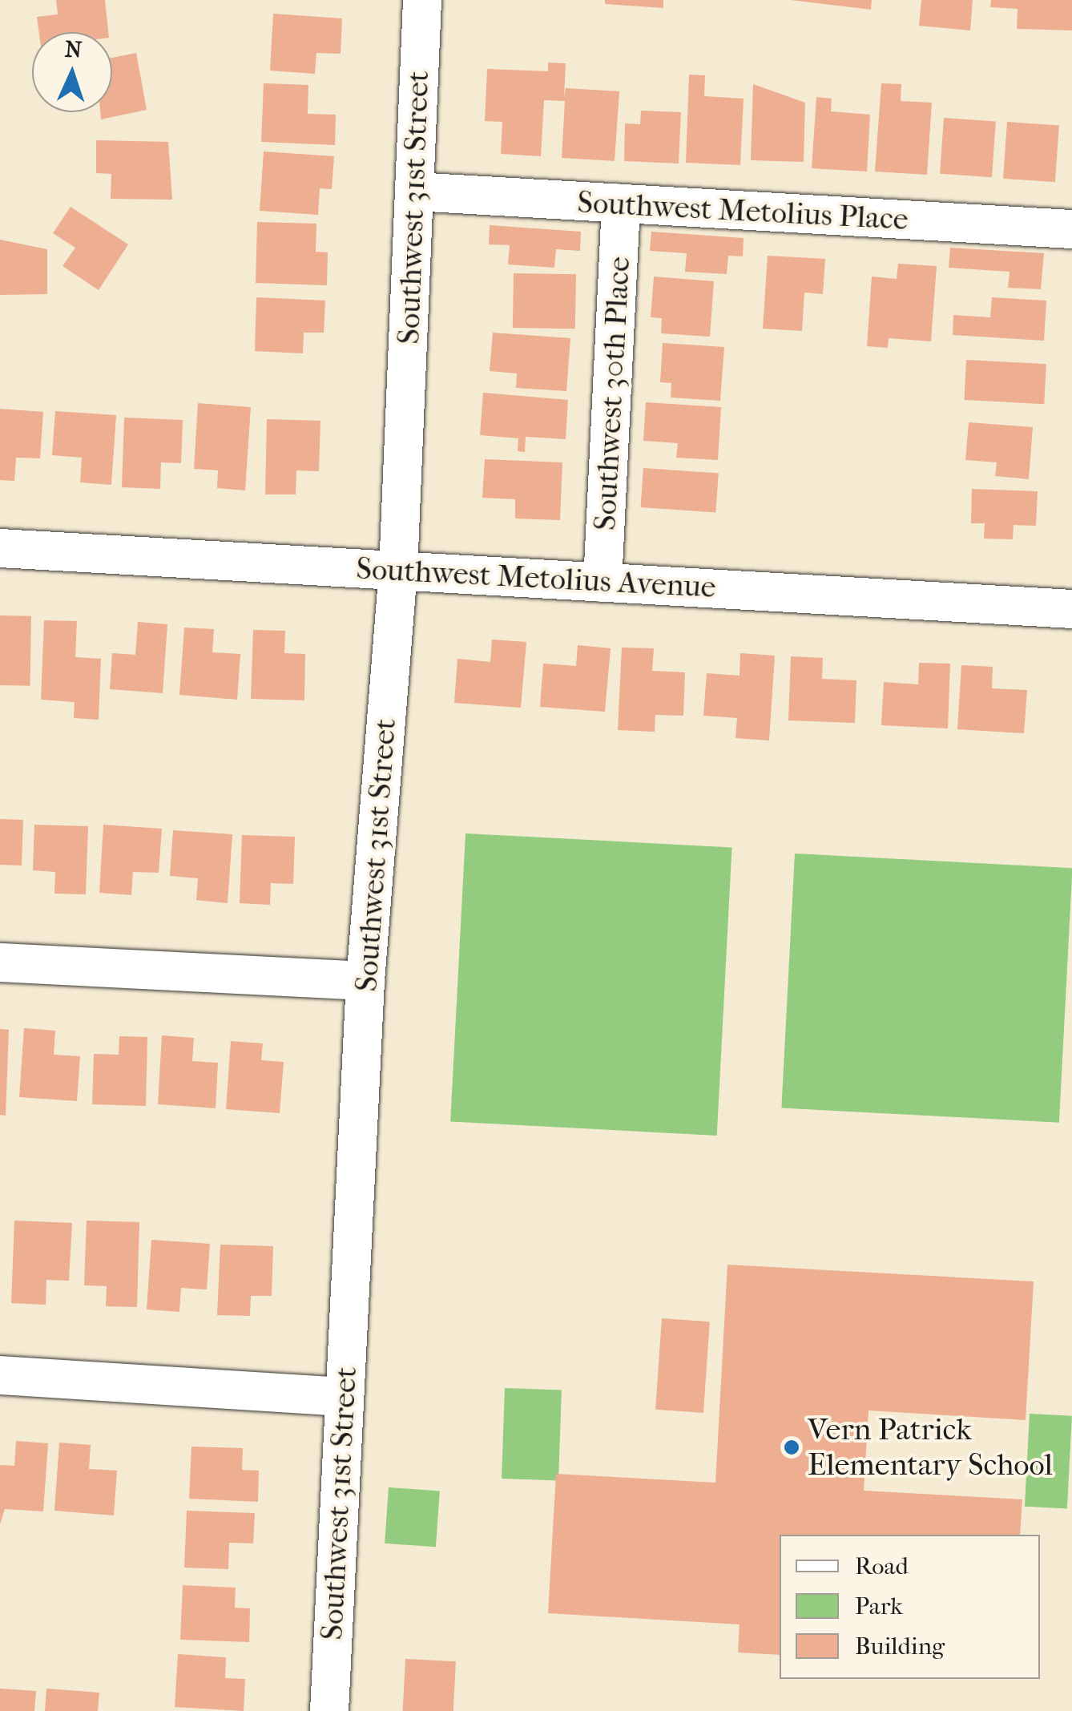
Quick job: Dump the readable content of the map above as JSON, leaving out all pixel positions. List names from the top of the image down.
{
  "streets": {
    "street": [
      "Southwest 31st Street",
      "Southwest Metolius Place",
      "Southwest 30th Place",
      "Southwest Metolius Avenue"
    ]
  },
  "crossings": [
    ["Southwest 31st Street", "Southwest Metolius Place"],
    ["Southwest 31st Street", "Southwest Metolius Avenue"],
    ["Southwest Metolius Place", "Southwest 30th Place"],
    ["Southwest 30th Place", "Southwest Metolius Avenue"]
  ],
  "places": ["Vern Patrick Elementary School"],
  "legend": ["Road", "Park", "Building"],
  "north": "top"
}
